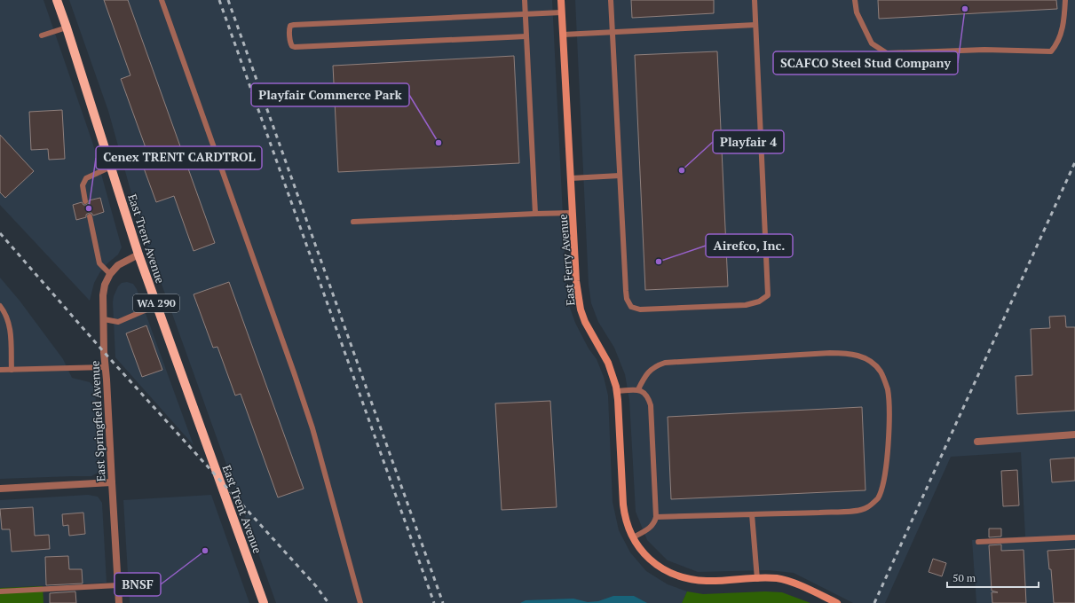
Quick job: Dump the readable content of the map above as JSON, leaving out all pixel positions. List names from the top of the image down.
{
  "streets": {
    "main road": ["East Trent Avenue", "WA 290"],
    "street": ["East Ferry Avenue", "East Springfield Avenue"]
  },
  "crossings": [
    ["East Trent Avenue", "East Springfield Avenue"]
  ],
  "places": [
    "SCAFCO Steel Stud Company",
    "Playfair Commerce Park",
    "Playfair 4",
    "Cenex TRENT CARDTROL",
    "Airefco, Inc.",
    "BNSF"
  ],
  "scale_bar": "50 m"
}
